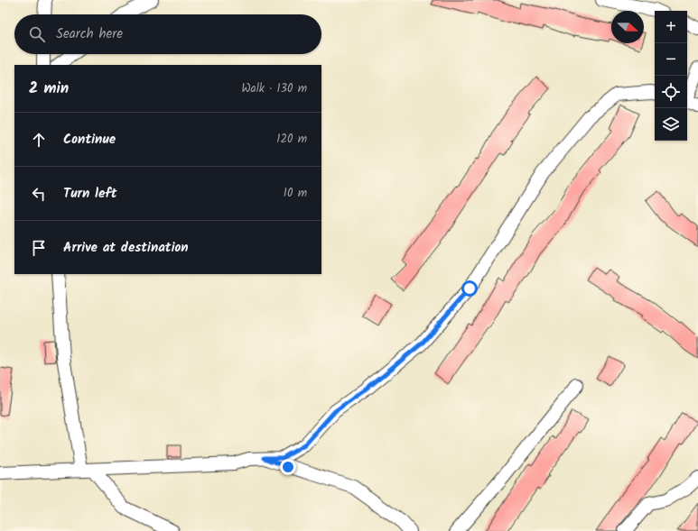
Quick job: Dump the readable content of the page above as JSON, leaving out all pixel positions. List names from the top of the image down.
{
  "north": "right",
  "page": {
    "map_buttons": ["+", "−"],
    "search": "Search here",
    "heading": ["2 min", "Walk · 130 m"],
    "list": [
      ["Continue", "120 m"],
      ["Turn left", "10 m"],
      "Arrive at destination"
    ]
  }
}
